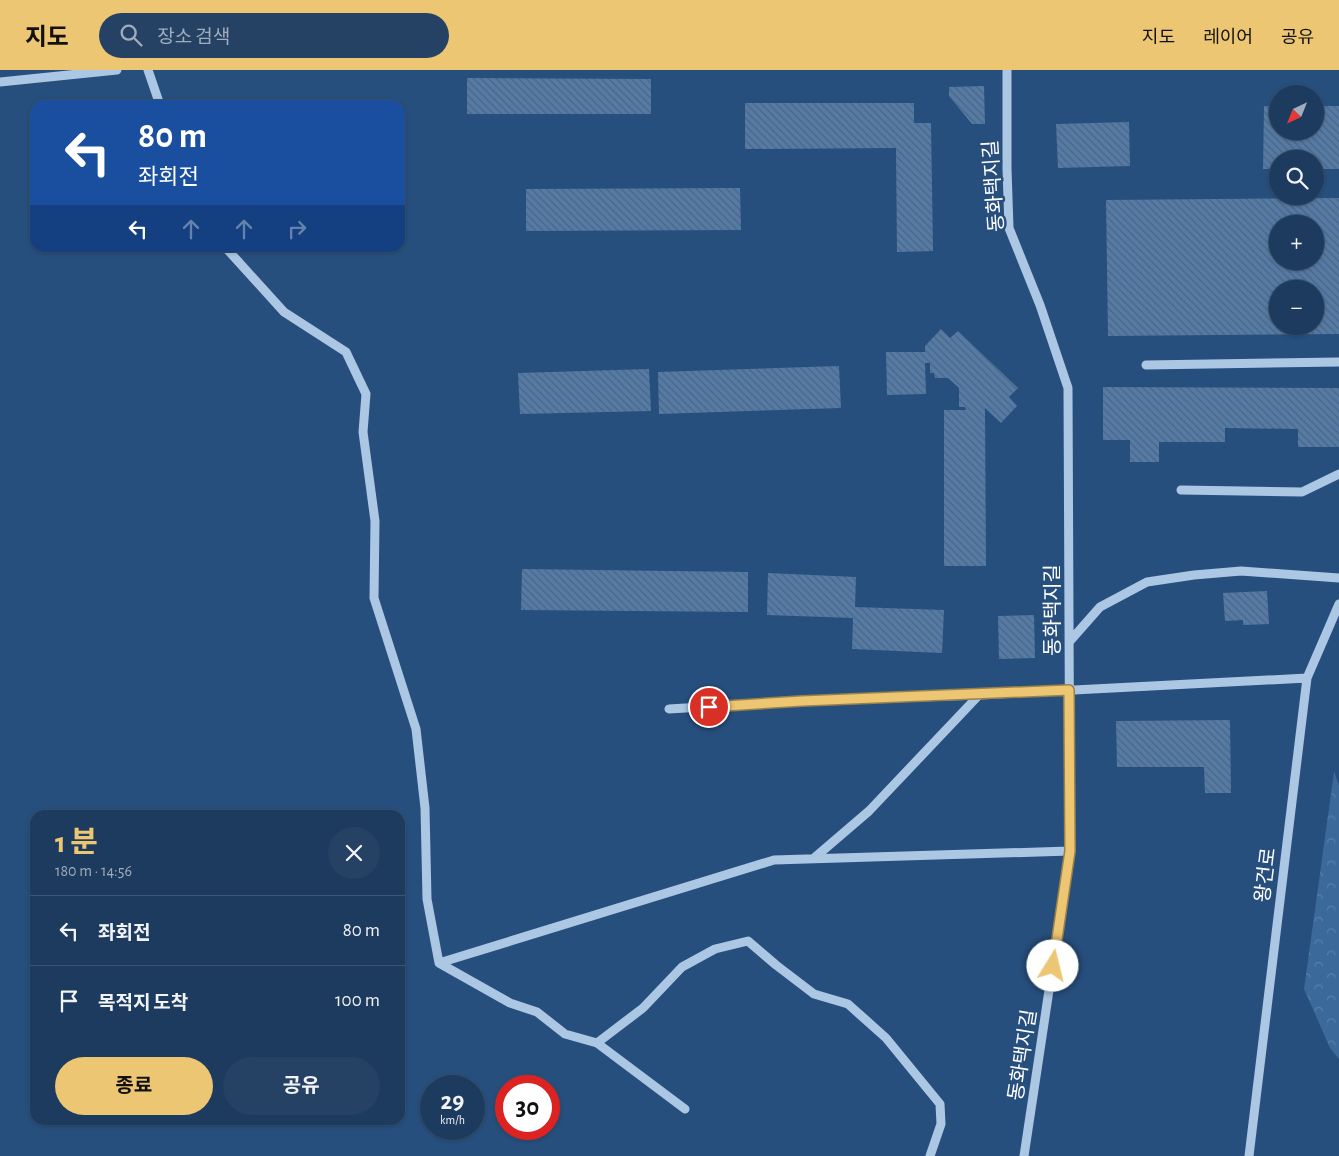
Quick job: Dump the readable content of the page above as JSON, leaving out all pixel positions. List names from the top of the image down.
{
  "streets": {
    "street": ["동화택지길", "왕건로"]
  },
  "north": "bottom left",
  "page": {
    "header": "지도",
    "search": "장소 검색",
    "nav": ["지도", "레이어", "공유"],
    "map_buttons": ["+", "−"],
    "turn": ["80 m", "좌회전"],
    "heading": ["1 분", "180 m · 14:56"],
    "list": [
      {
        "name": "좌회전",
        "value": "80 m"
      },
      {
        "name": "목적지 도착",
        "value": "100 m"
      }
    ],
    "buttons": ["종료", "공유"],
    "speed": "29 km/h",
    "limit": "30"
  }
}
